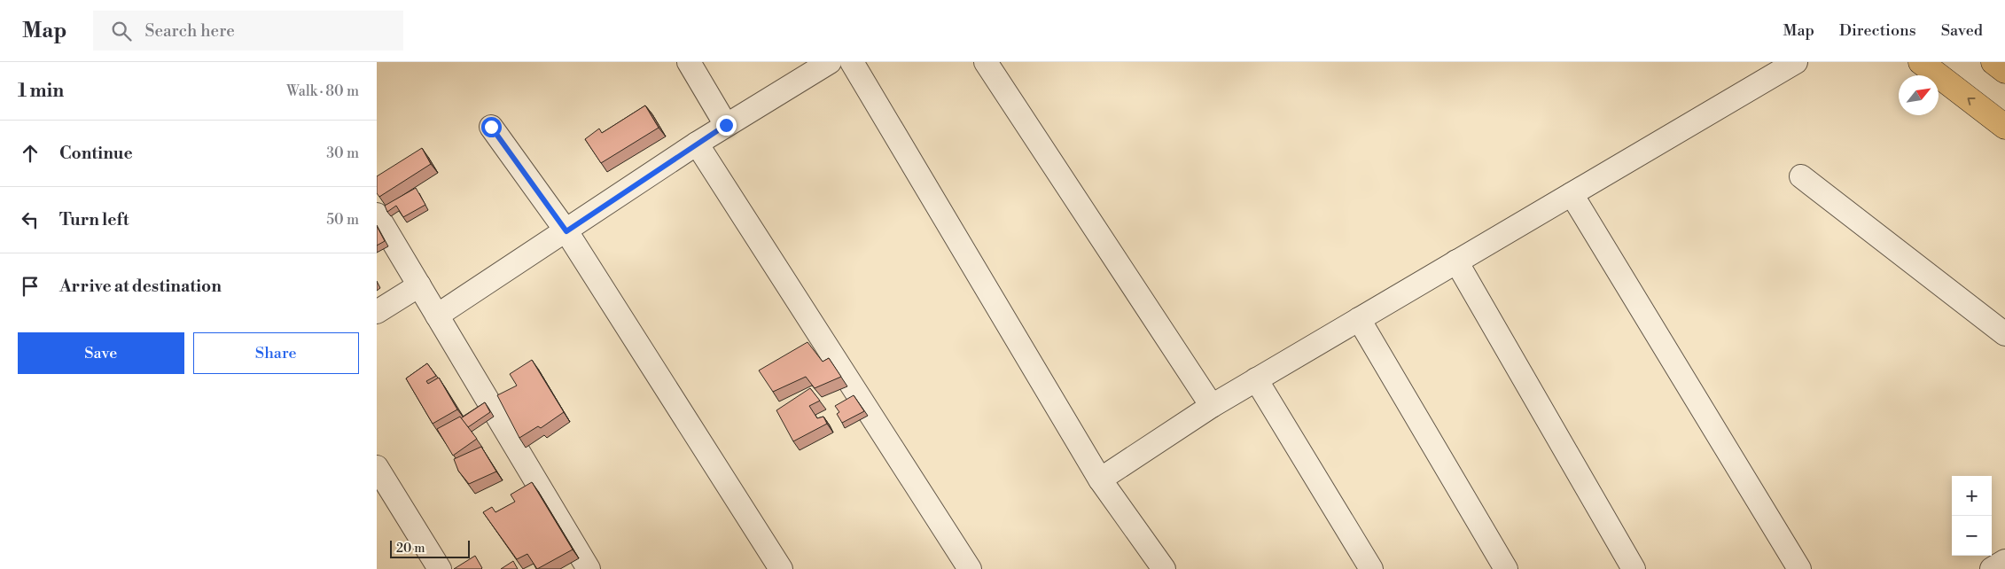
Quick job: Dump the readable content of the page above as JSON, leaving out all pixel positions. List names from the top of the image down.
{
  "scale_bar": "20 m",
  "north": "top right",
  "page": {
    "header": "Map",
    "search": "Search here",
    "nav": ["Map", "Directions", "Saved"],
    "heading": ["1 min", "Walk · 80 m"],
    "list": [
      ["Continue", "30 m"],
      ["Turn left", "50 m"],
      "Arrive at destination"
    ],
    "buttons": ["Save", "Share"],
    "map_buttons": ["+", "−"],
    "scale": "20 m"
  }
}
